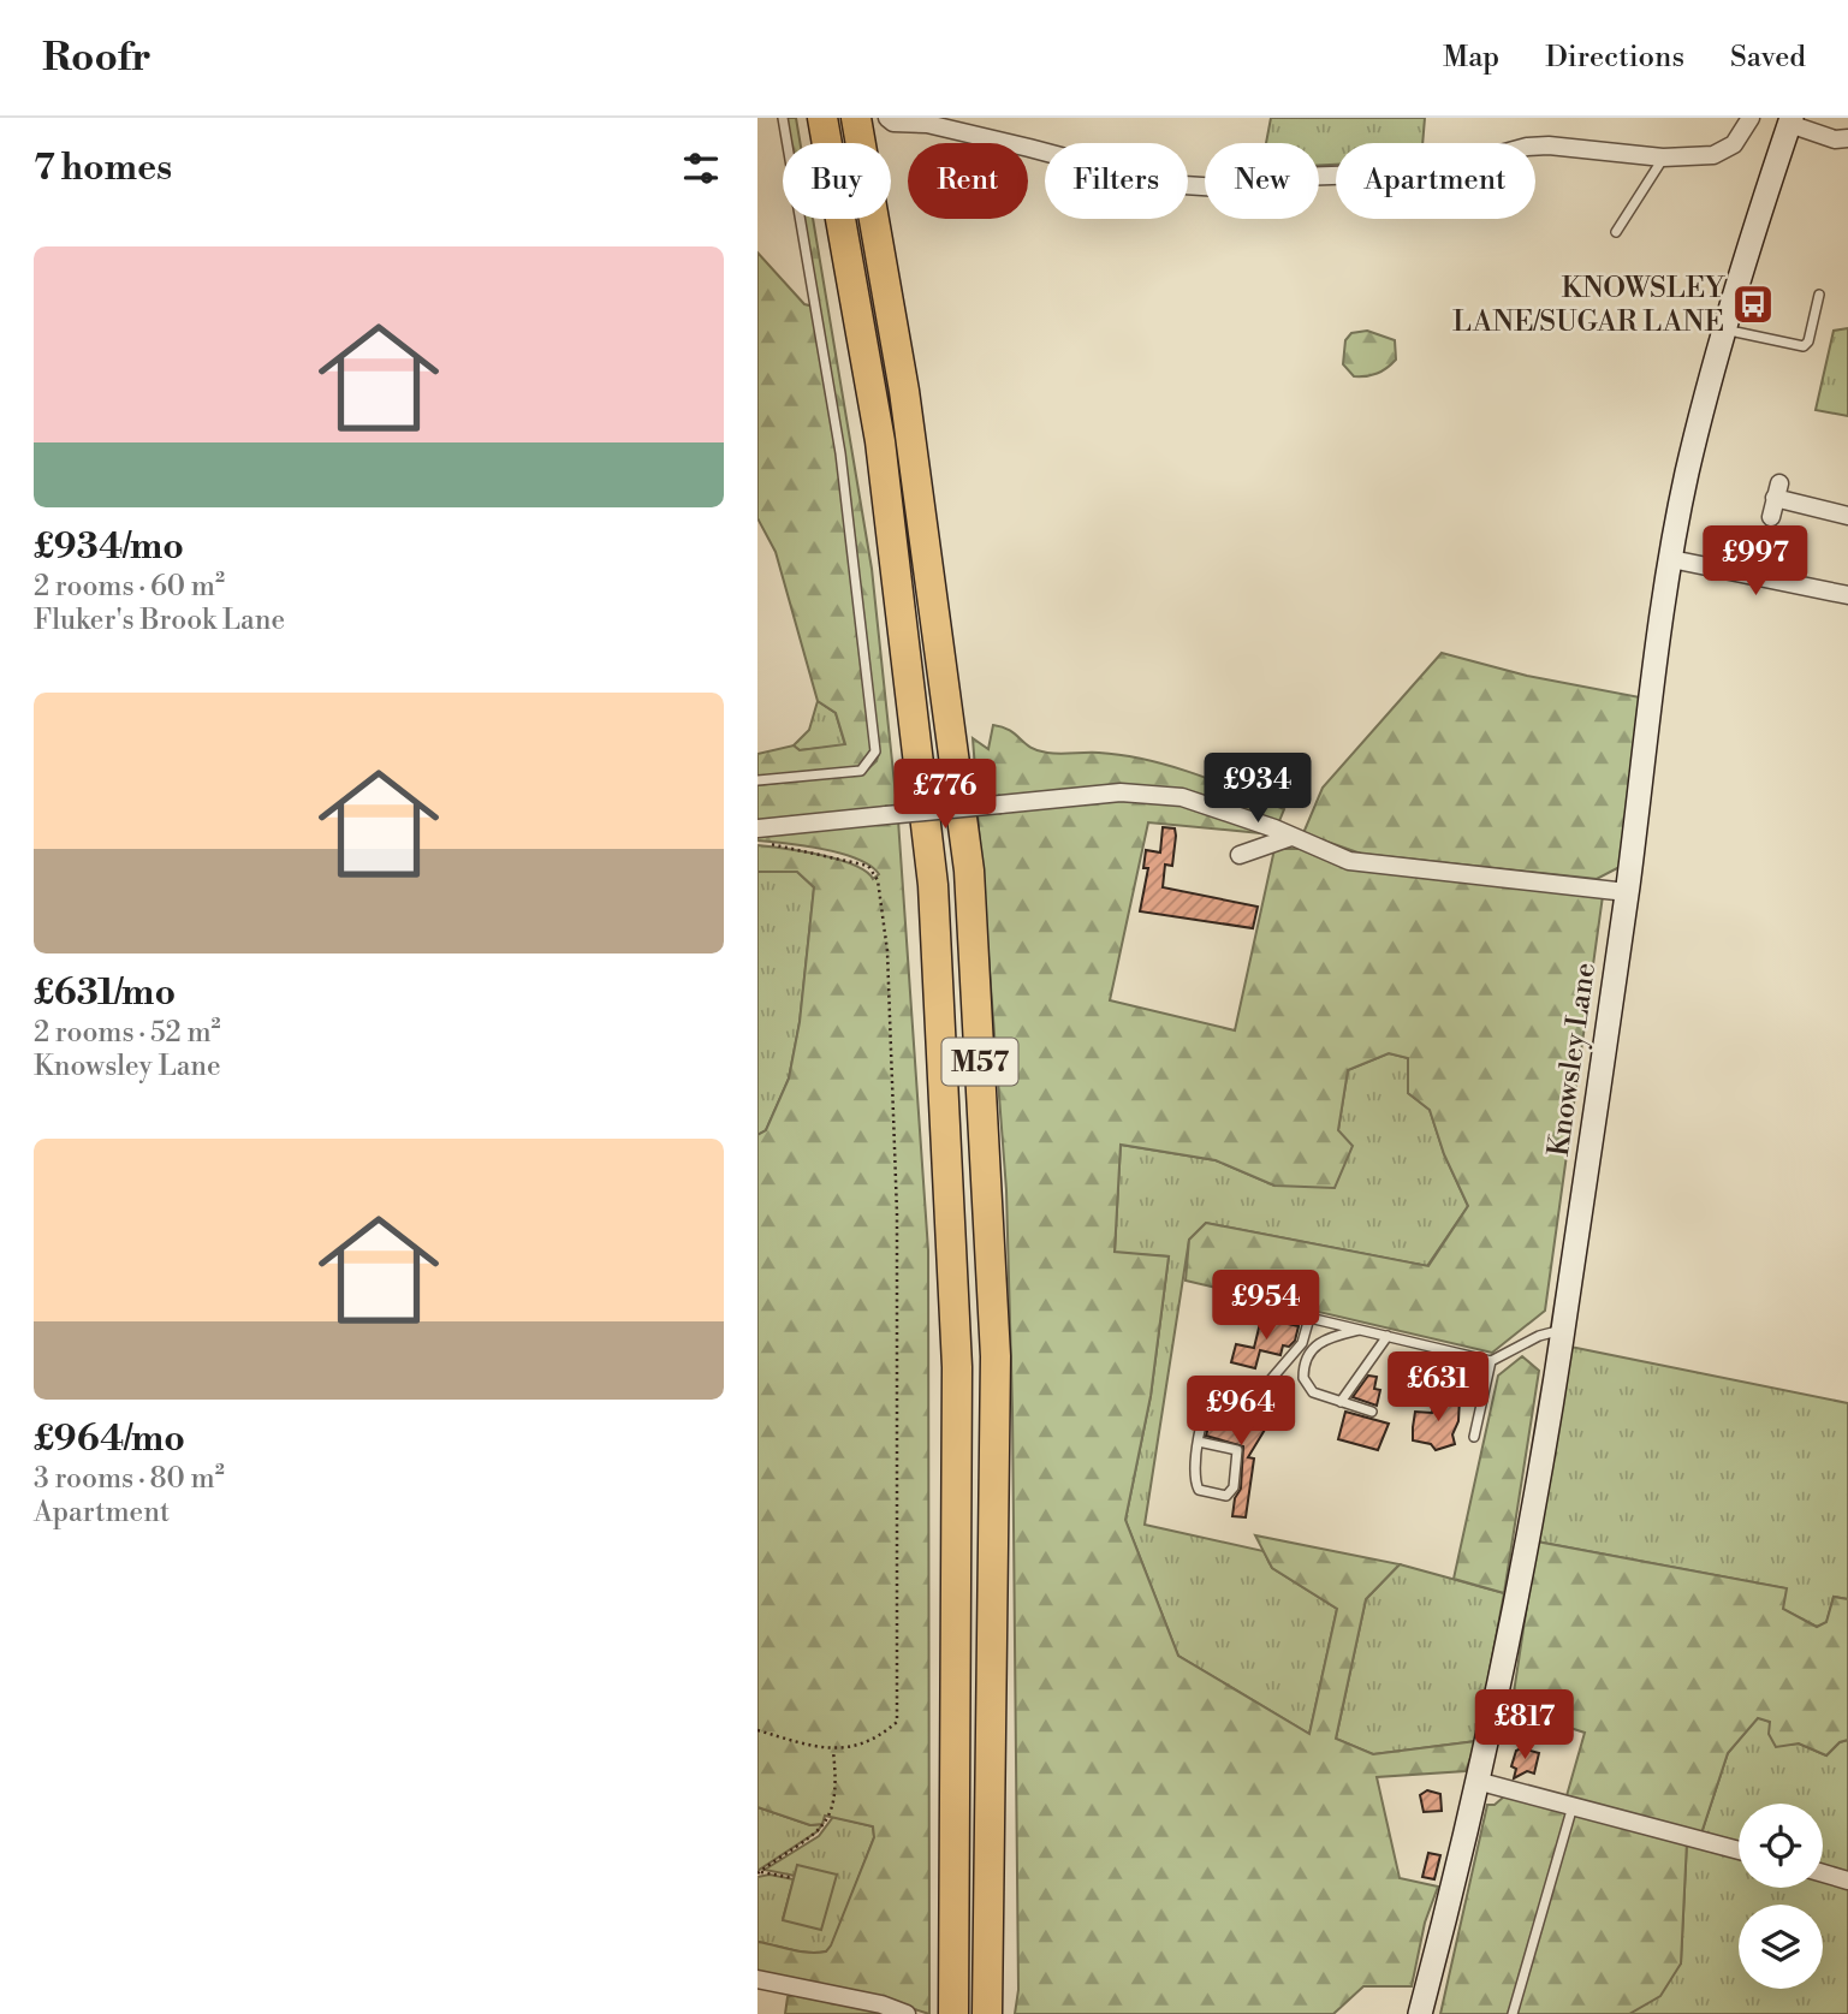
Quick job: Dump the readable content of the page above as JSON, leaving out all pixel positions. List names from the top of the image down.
{
  "streets": {
    "highway": ["M57"],
    "main road": ["Knowsley Lane"]
  },
  "places": {
    "bus stop": ["KNOWSLEY LANE/SUGAR LANE"]
  },
  "page": {
    "header": "Roofr",
    "nav": ["Map", "Directions", "Saved"],
    "heading": "7 homes",
    "chip": [
      "Buy",
      "Rent",
      "Filters",
      "New",
      "Apartment"
    ],
    "list": [
      {
        "name": "£934/mo",
        "note": "2 rooms · 60 m² · Fluker's Brook Lane"
      },
      {
        "name": "£631/mo",
        "note": "2 rooms · 52 m² · Knowsley Lane"
      },
      {
        "name": "£964/mo",
        "note": "3 rooms · 80 m² · Apartment"
      }
    ],
    "price": [
      "£997",
      "£934",
      "£776",
      "£954",
      "£631",
      "£964",
      "£817"
    ]
  }
}
